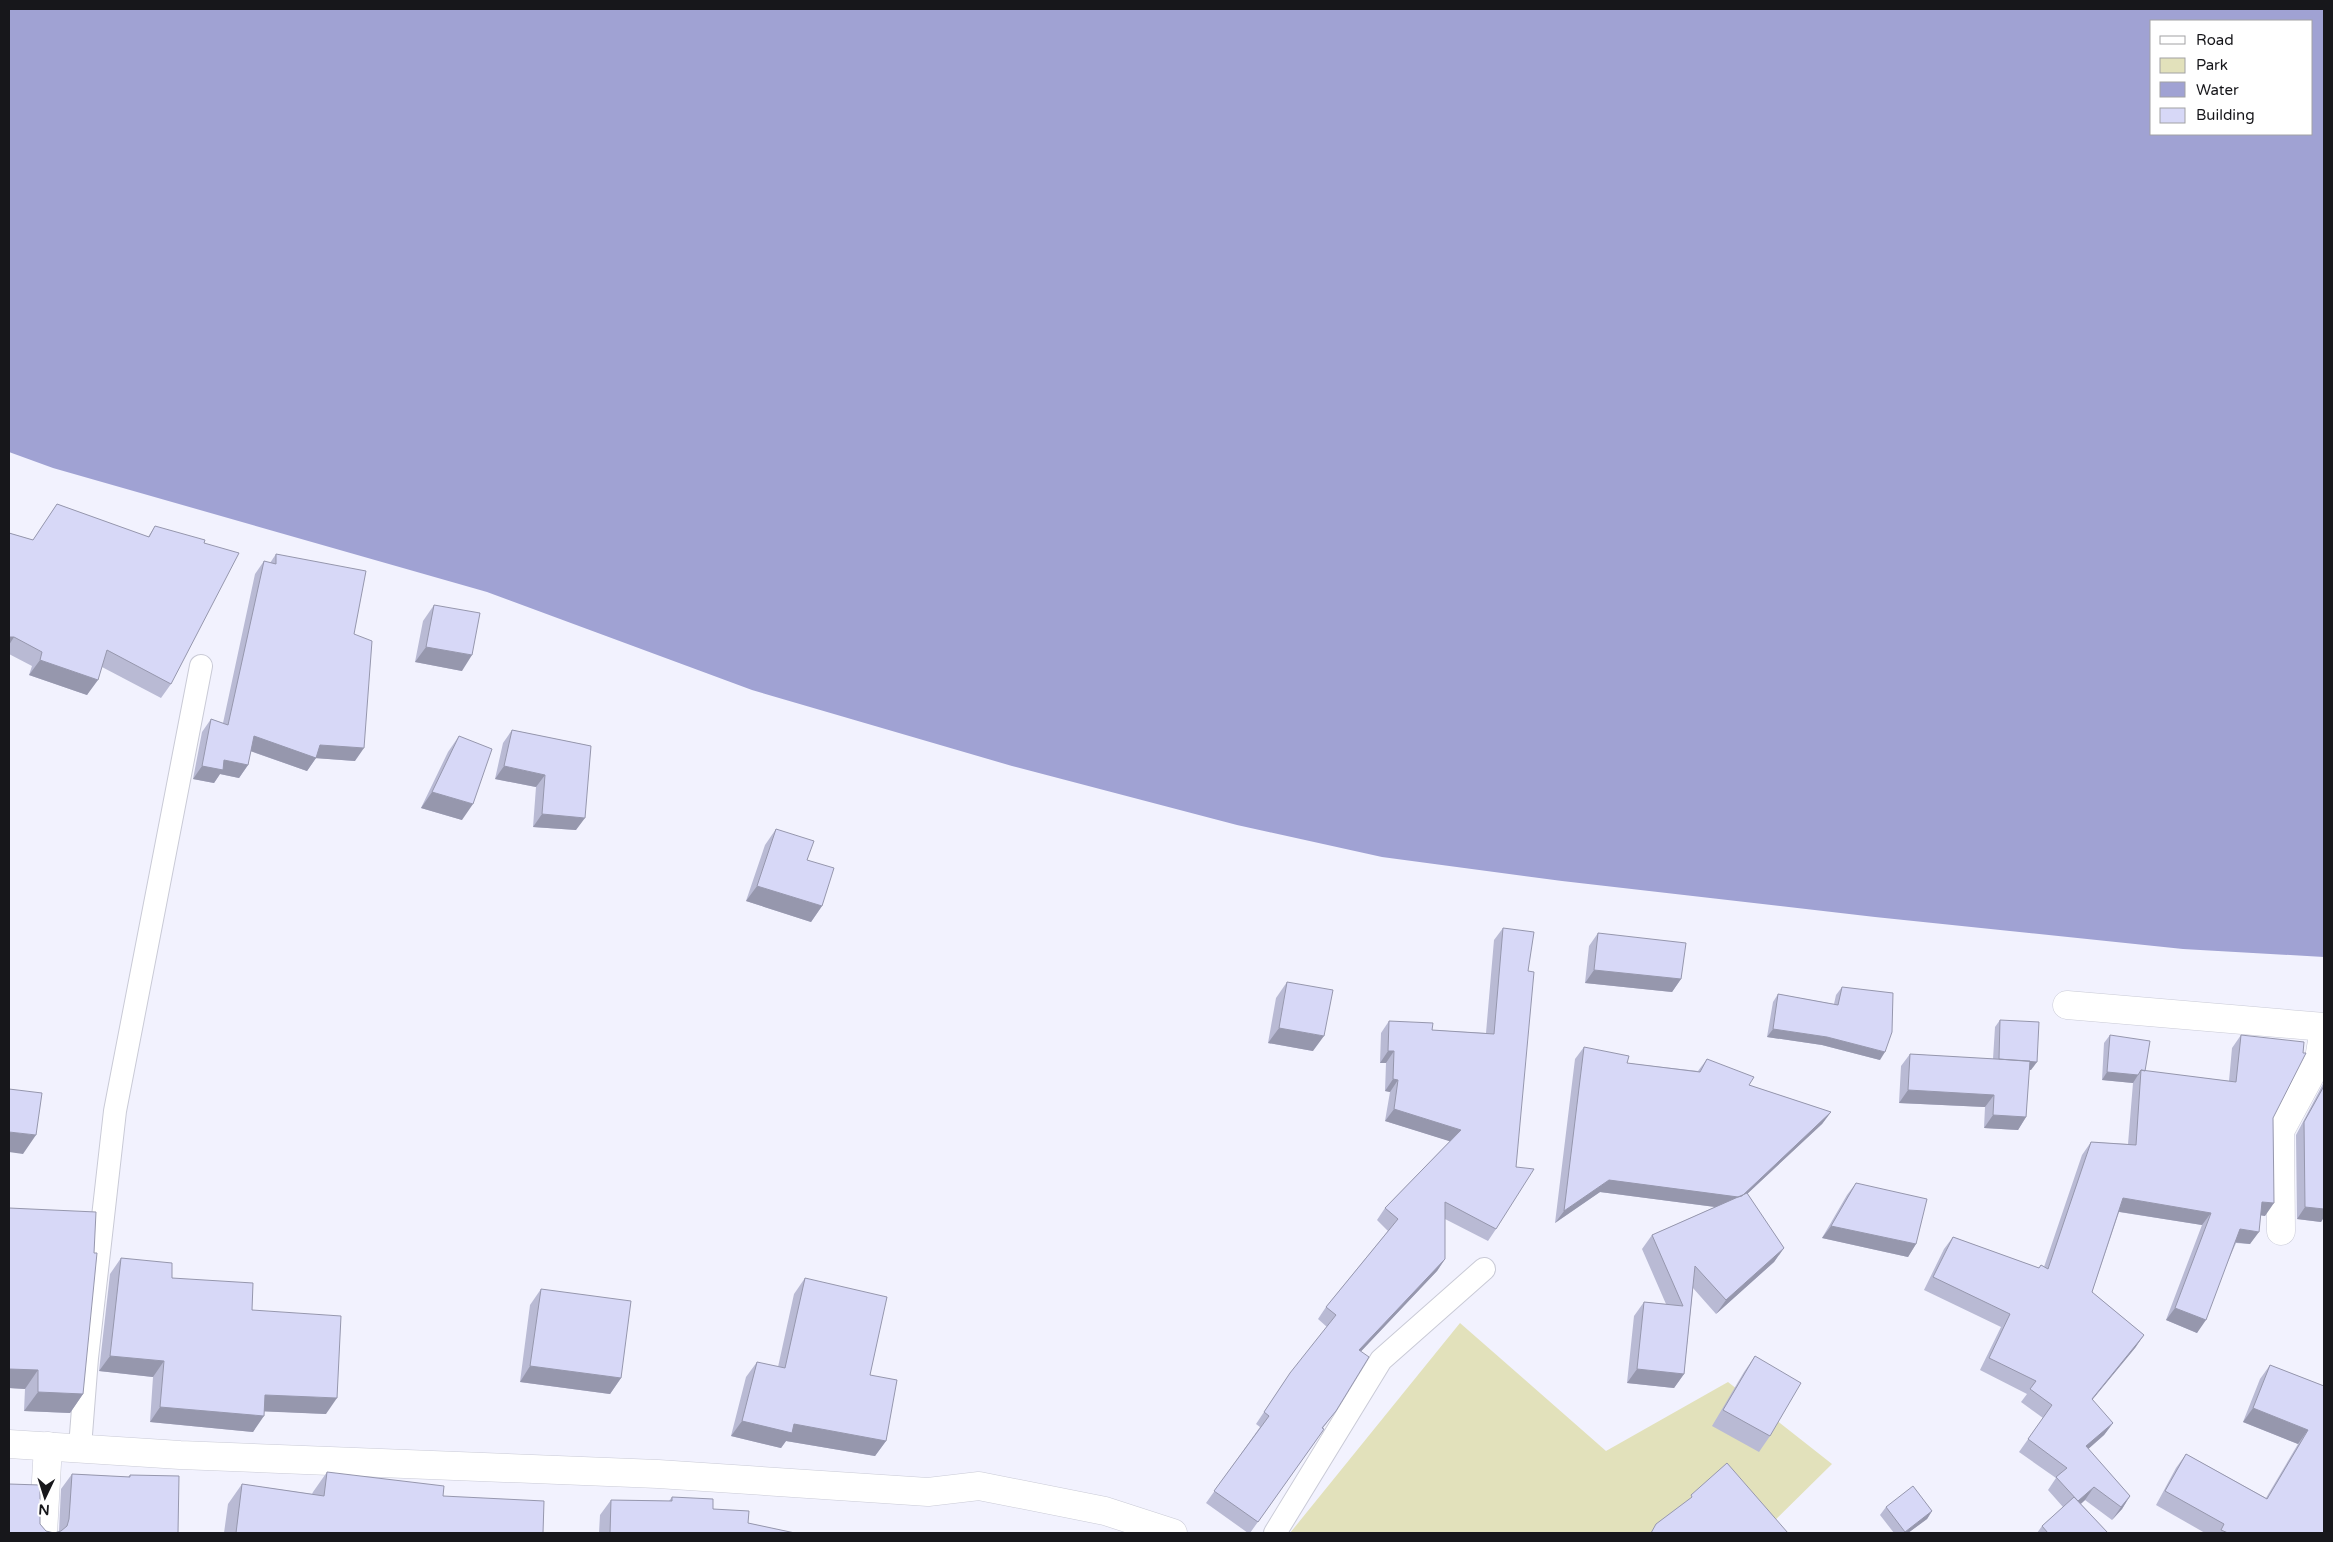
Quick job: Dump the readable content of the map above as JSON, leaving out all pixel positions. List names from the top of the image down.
{
  "legend": [
    "Road",
    "Park",
    "Water",
    "Building"
  ],
  "north": "bottom"
}
